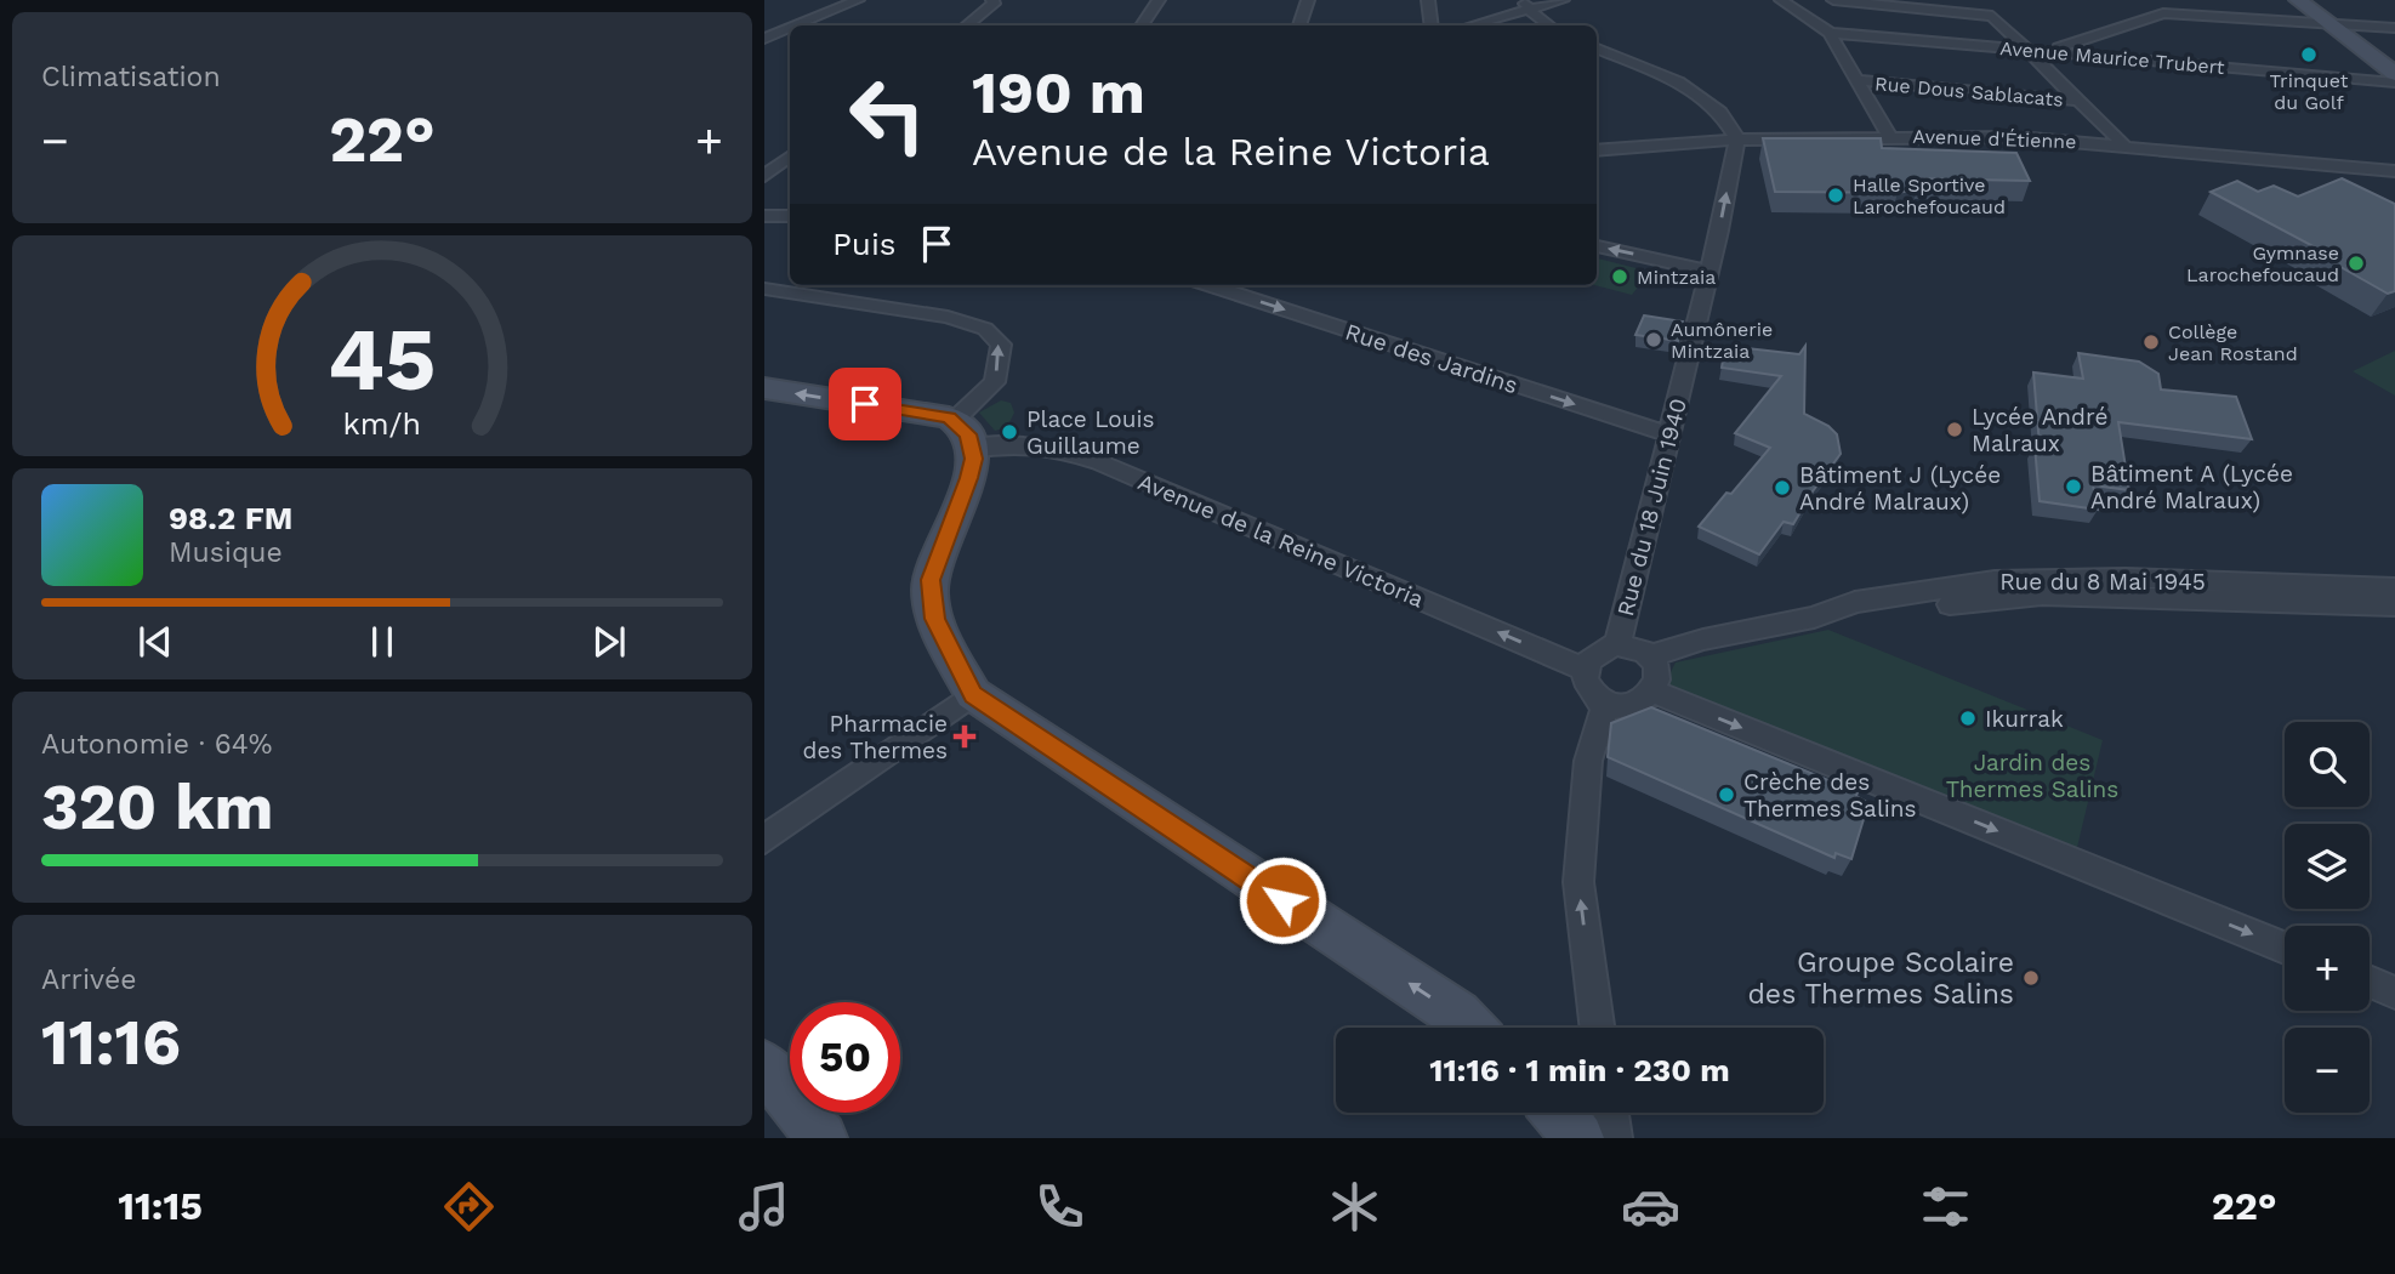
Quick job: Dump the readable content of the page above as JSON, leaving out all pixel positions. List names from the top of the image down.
{
  "streets": {
    "main road": ["Avenue de la Reine Victoria"],
    "street": [
      "Avenue Maurice Trubert",
      "Rue Dous Sablacats",
      "Avenue d'Étienne",
      "Rue des Jardins",
      "Rue du 18 Juin 1940",
      "Rue du 8 Mai 1945"
    ]
  },
  "crossings": [
    ["Avenue d'Étienne", "Rue du 18 Juin 1940"],
    ["Rue des Jardins", "Rue du 18 Juin 1940"],
    ["Rue du 18 Juin 1940", "Avenue de la Reine Victoria"],
    ["Rue du 18 Juin 1940", "Rue du 8 Mai 1945"],
    ["Avenue de la Reine Victoria", "Rue du 8 Mai 1945"]
  ],
  "one_way": ["Rue des Jardins", "Avenue de la Reine Victoria"],
  "parks": ["Jardin des Thermes Salins"],
  "places": {
    "other": [
      "Trinquet du Golf",
      "Halle Sportive Larochefoucaud",
      "Gymnase Larochefoucaud",
      "Mintzaia",
      "Aumônerie Mintzaia",
      "Collège Jean Rostand",
      "Lycée André Malraux",
      "Place Louis Guillaume",
      "Bâtiment A (Lycée André Malraux)",
      "Bâtiment J (Lycée André Malraux)",
      "Ikurrak",
      "Crèche des Thermes Salins",
      "Groupe Scolaire des Thermes Salins"
    ],
    "health": ["Pharmacie des Thermes"]
  },
  "page": {
    "tile": [
      "Climatisation",
      ["Autonomie · 64%", "320 km"],
      ["Arrivée", "11:16"]
    ],
    "turn": ["190 m", "Avenue de la Reine Victoria"],
    "heat": ["−", "22°", "+"],
    "then": "Puis",
    "song": ["98.2 FM", "Musique"],
    "map_buttons": ["+", "−"],
    "limit": "50",
    "trip": "11:16 · 1 min · 230 m",
    "tabs": ["11:15", "22°"],
    "gauge": ["45", "km/h"]
  }
}
